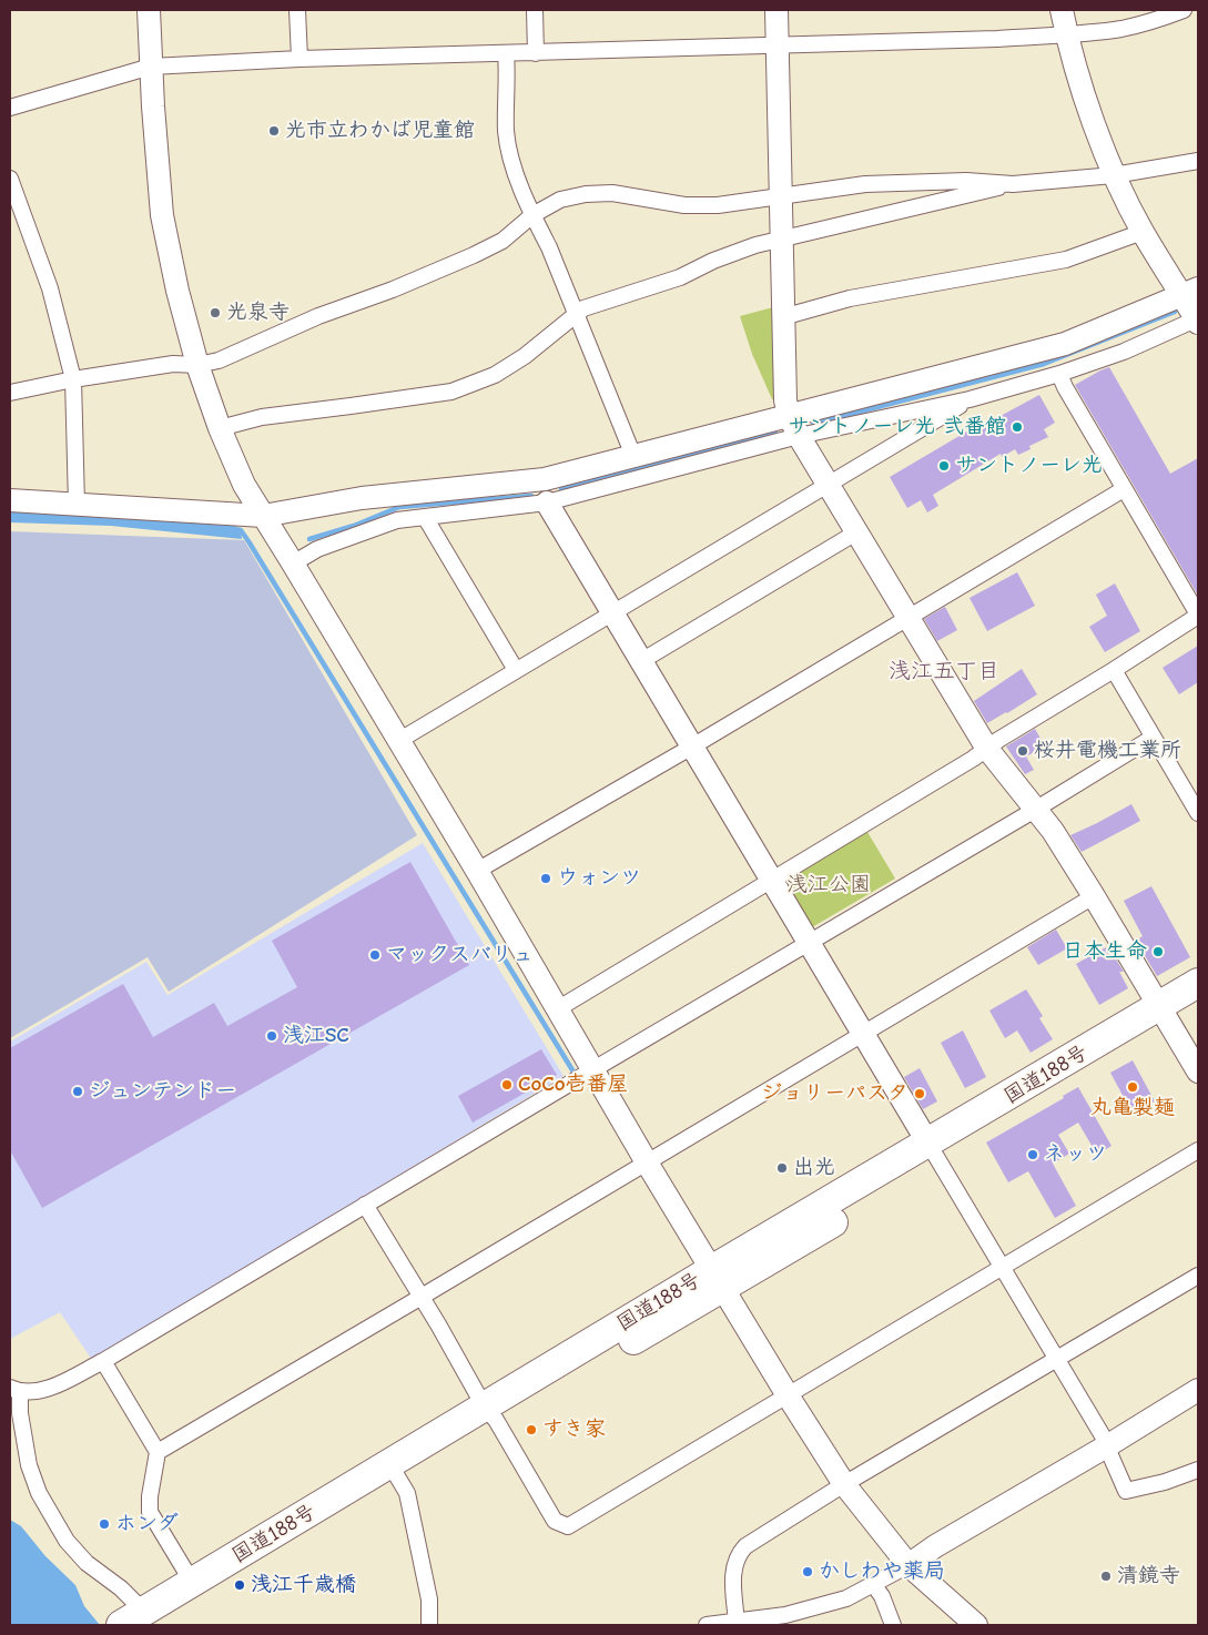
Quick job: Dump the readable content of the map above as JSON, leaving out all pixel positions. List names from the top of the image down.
{
  "streets": {
    "highway": ["国道188号"]
  },
  "districts": ["浅江五丁目"],
  "parks": ["浅江公園"],
  "places": [
    "光市立わかば児童館",
    "光泉寺",
    "サントノーレ光 弐番館",
    "サントノーレ光",
    "桜井電機工業所",
    "ウォンツ",
    "日本生命",
    "マックスバリュ",
    "浅江SC",
    "CoCo壱番屋",
    "丸亀製麺",
    "ジュンテンドー",
    "ジョリーパスタ",
    "ネッツ",
    "出光",
    "すき家",
    "ホンダ",
    "かしわや薬局",
    "清鏡寺",
    "浅江千歳橋"
  ]
}
